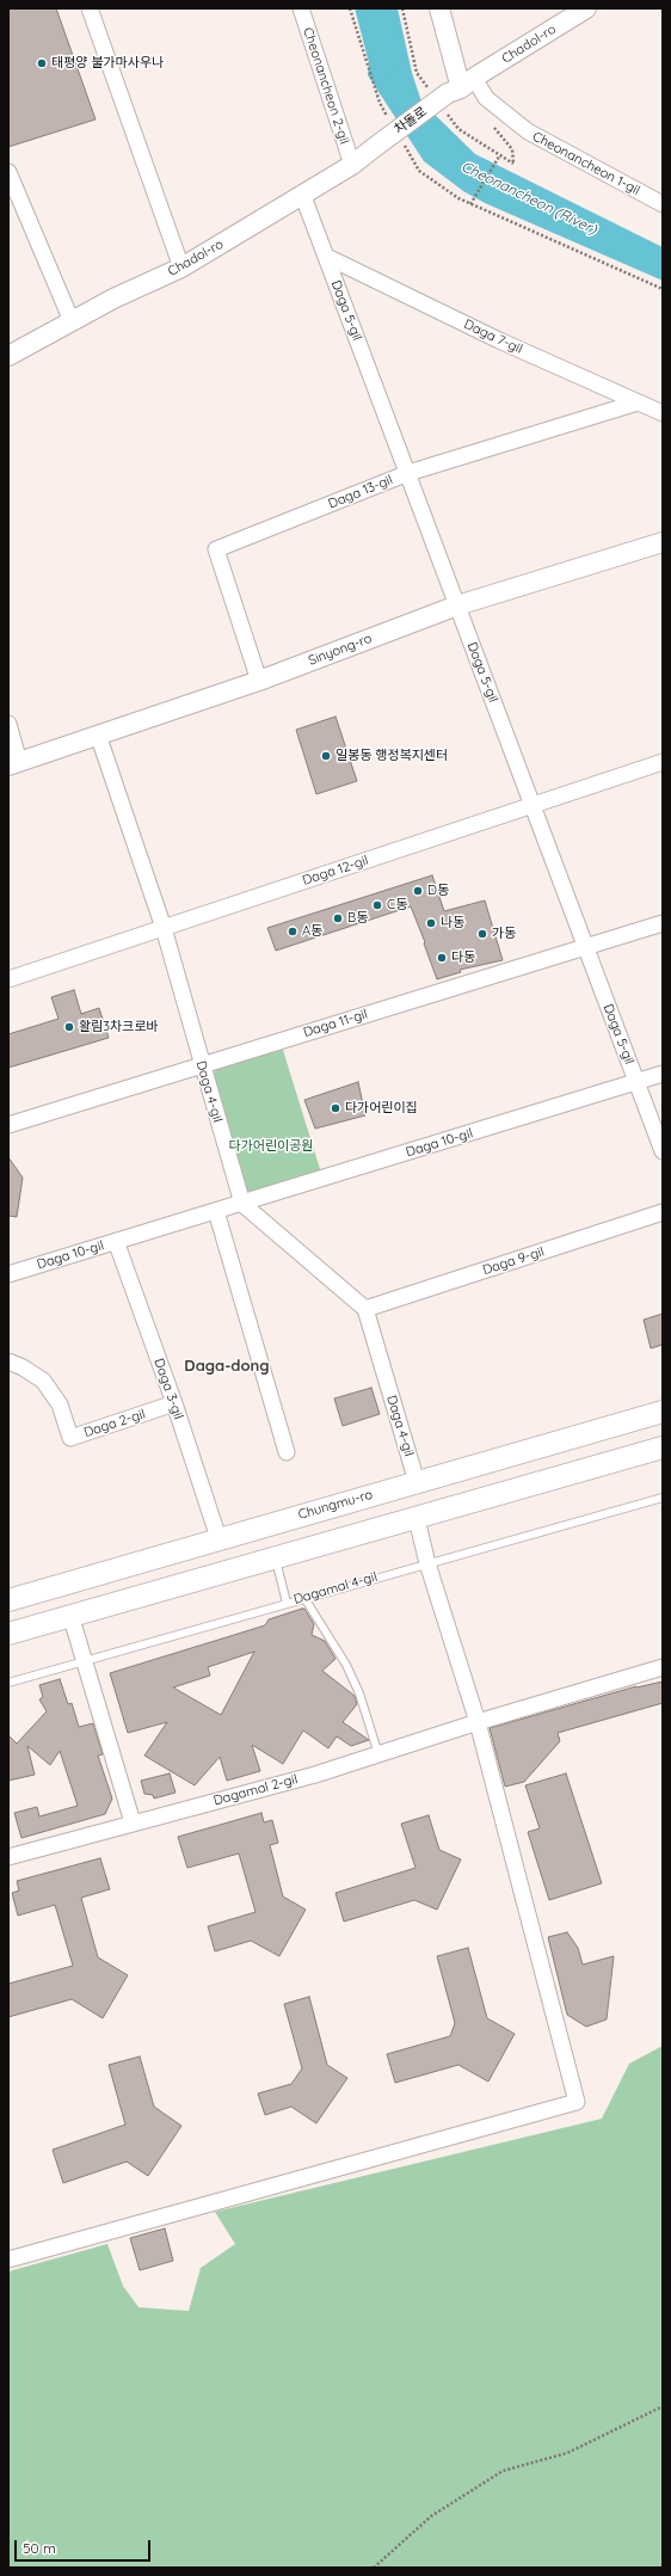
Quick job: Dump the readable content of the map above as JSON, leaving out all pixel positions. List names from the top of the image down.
{
  "streets": {
    "main road": ["Chungmu-ro"],
    "street": [
      "Chadol-ro",
      "Cheonancheon 2-gil",
      "차돌로",
      "Cheonancheon 1-gil",
      "Daga 5-gil",
      "Daga 7-gil",
      "Daga 13-gil",
      "Sinyong-ro",
      "Daga 12-gil",
      "Daga 11-gil",
      "Daga 4-gil",
      "Daga 10-gil",
      "Daga 9-gil",
      "Daga 3-gil",
      "Daga 2-gil",
      "Dagamal 2-gil"
    ],
    "lane": ["Dagamal 4-gil"]
  },
  "crossings": [
    ["Chadol-ro", "Cheonancheon 2-gil"],
    ["Chadol-ro", "차돌로"],
    ["Chadol-ro", "Cheonancheon 1-gil"],
    ["Chadol-ro", "Daga 5-gil"],
    ["차돌로", "Cheonancheon 1-gil"],
    ["Daga 5-gil", "Daga 7-gil"],
    ["Daga 5-gil", "Daga 13-gil"],
    ["Daga 5-gil", "Sinyong-ro"],
    ["Daga 5-gil", "Daga 12-gil"],
    ["Daga 5-gil", "Daga 11-gil"],
    ["Daga 5-gil", "Daga 10-gil"],
    ["Daga 7-gil", "Daga 13-gil"],
    ["Daga 13-gil", "Sinyong-ro"],
    ["Sinyong-ro", "Daga 4-gil"],
    ["Daga 12-gil", "Daga 4-gil"],
    ["Daga 11-gil", "Daga 4-gil"],
    ["Daga 4-gil", "Daga 10-gil"],
    ["Daga 4-gil", "Daga 9-gil"],
    ["Daga 4-gil", "Chungmu-ro"],
    ["Daga 10-gil", "Daga 3-gil"],
    ["Daga 3-gil", "Daga 2-gil"],
    ["Daga 3-gil", "Chungmu-ro"]
  ],
  "districts": ["Daga-dong"],
  "water": ["Cheonancheon (River)"],
  "parks": ["다가어린이공원"],
  "places": [
    "태평양 불가마사우나",
    "일봉동 행정복지센터",
    "D동",
    "C동",
    "B동",
    "나동",
    "A동",
    "가동",
    "다동",
    "활림3차크로바",
    "다가어린이집"
  ],
  "scale_bar": "50 m"
}
